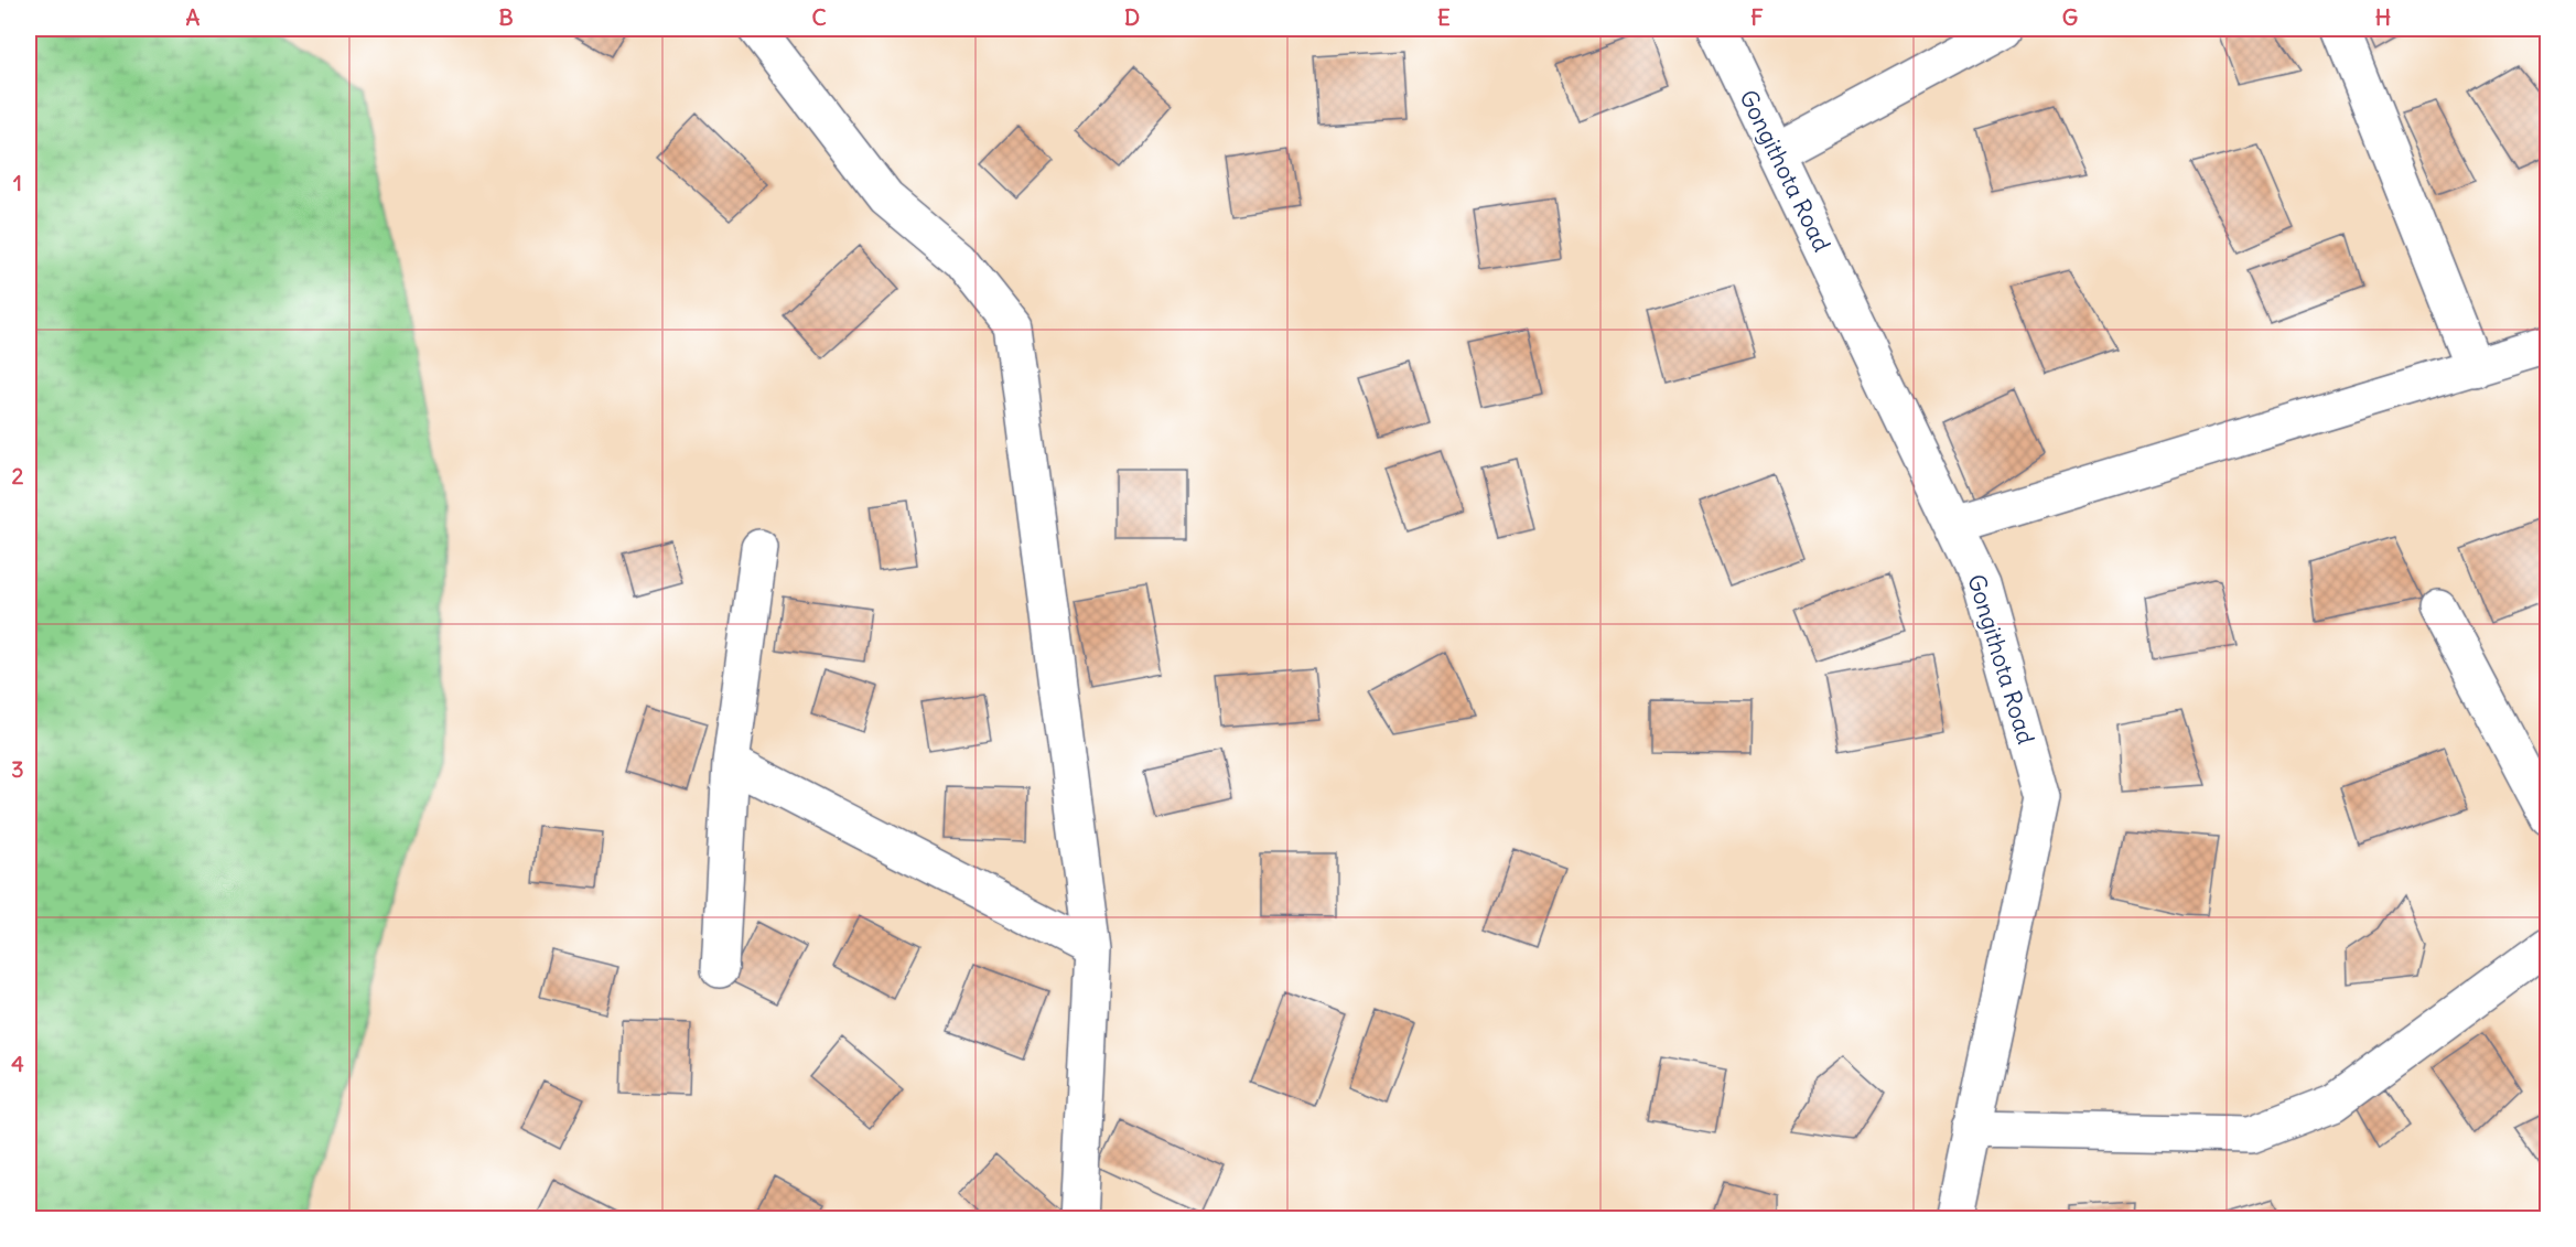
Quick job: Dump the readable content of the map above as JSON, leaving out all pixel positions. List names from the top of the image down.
{
  "streets": {
    "street": ["Gongithota Road"]
  },
  "grid": {
    "columns": [
      "A",
      "B",
      "C",
      "D",
      "E",
      "F",
      "G",
      "H"
    ],
    "rows": [
      "1",
      "2",
      "3",
      "4"
    ]
  }
}
